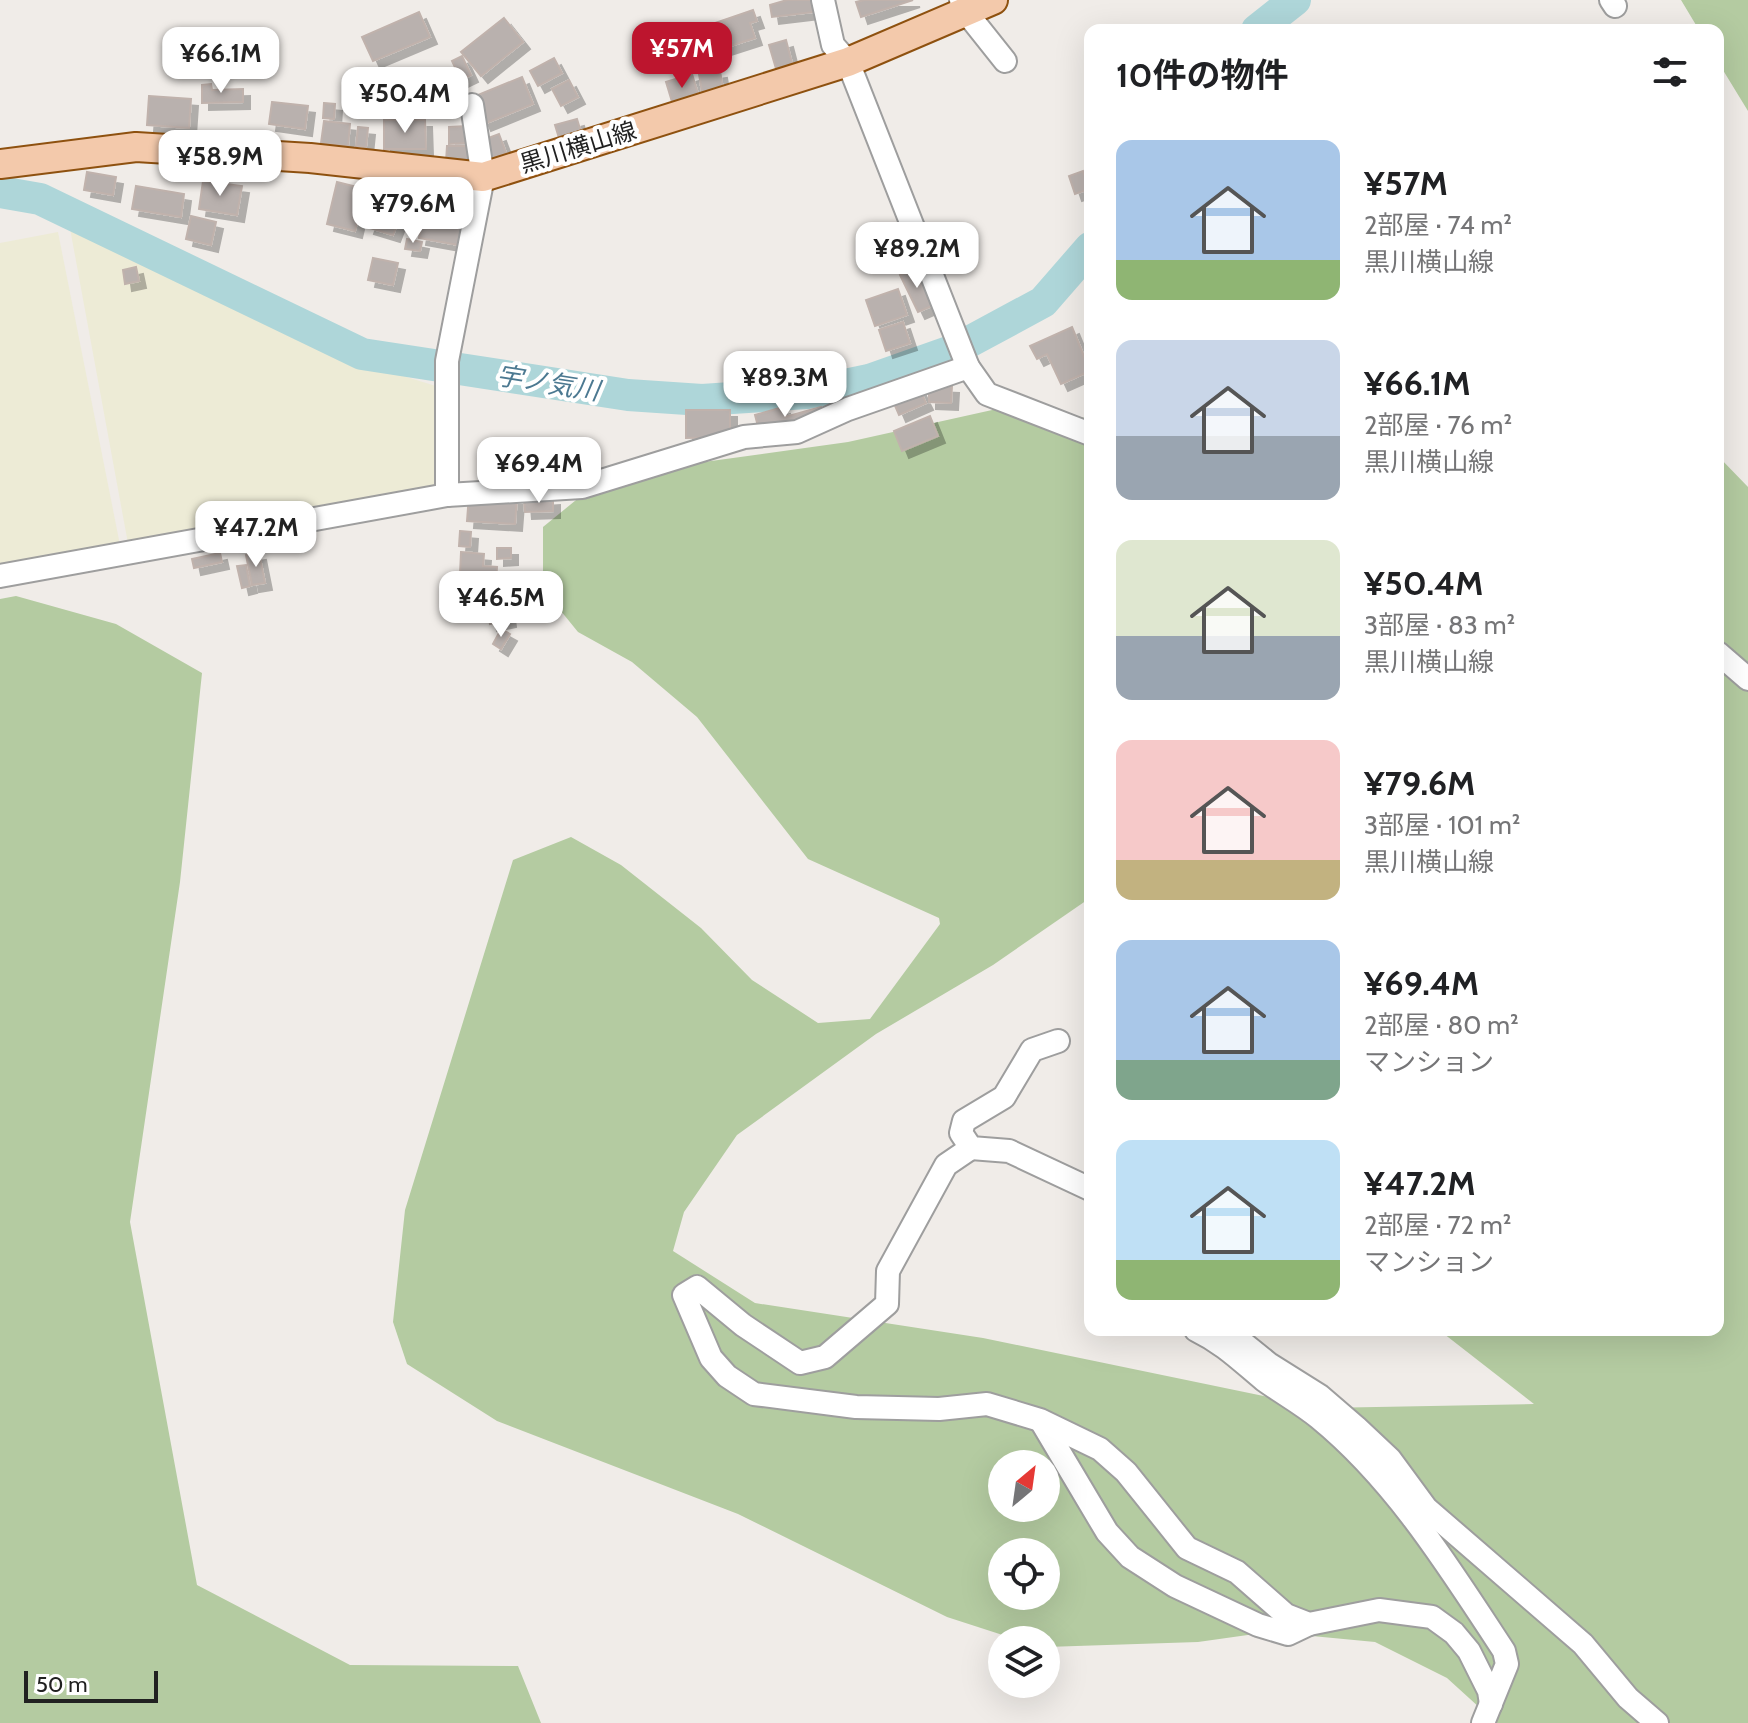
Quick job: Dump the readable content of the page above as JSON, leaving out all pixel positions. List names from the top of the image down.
{
  "streets": {
    "main road": ["黒川横山線"]
  },
  "water": ["宇ノ気川"],
  "scale_bar": "50 m",
  "north": "top right",
  "page": {
    "price": [
      "¥57M",
      "¥66.1M",
      "¥50.4M",
      "¥58.9M",
      "¥79.6M",
      "¥89.2M",
      "¥89.3M",
      "¥69.4M",
      "¥47.2M",
      "¥46.5M"
    ],
    "heading": "10件の物件",
    "list": [
      {
        "name": "¥57M",
        "note": "2部屋 · 74 m² · 黒川横山線"
      },
      {
        "name": "¥66.1M",
        "note": "2部屋 · 76 m² · 黒川横山線"
      },
      {
        "name": "¥50.4M",
        "note": "3部屋 · 83 m² · 黒川横山線"
      },
      {
        "name": "¥79.6M",
        "note": "3部屋 · 101 m² · 黒川横山線"
      },
      {
        "name": "¥69.4M",
        "note": "2部屋 · 80 m² · マンション"
      },
      {
        "name": "¥47.2M",
        "note": "2部屋 · 72 m² · マンション"
      }
    ],
    "scale": "50 m"
  }
}
